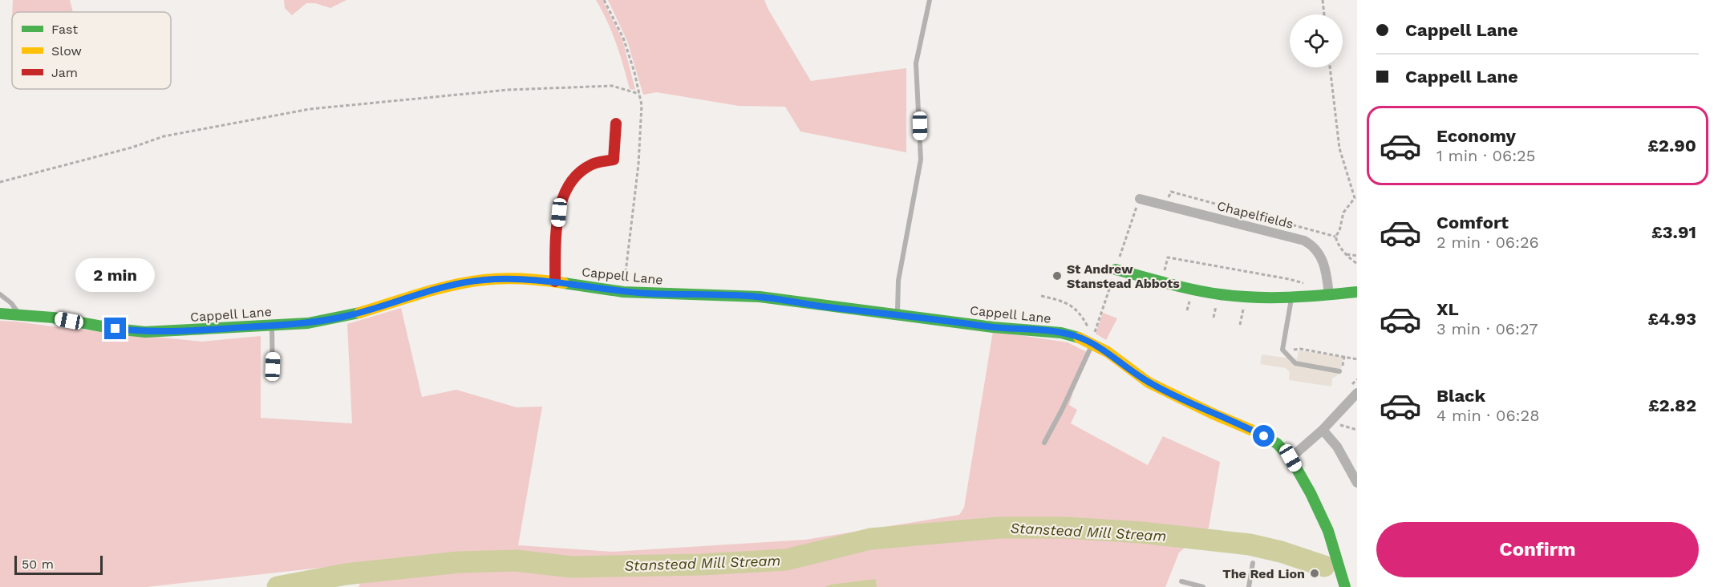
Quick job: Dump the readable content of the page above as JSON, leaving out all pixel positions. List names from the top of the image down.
{
  "streets": {
    "street": ["Chapelfields", "Cappell Lane"]
  },
  "water": ["Stanstead Mill Stream"],
  "places": ["St Andrew Stanstead Abbots", "The Red Lion"],
  "legend": ["Fast", "Slow", "Jam"],
  "scale_bar": "50 m",
  "page": {
    "banner": ["Cappell Lane", "Cappell Lane"],
    "list": [
      {
        "name": "Economy",
        "note": "1 min · 06:25",
        "value": "£2.90"
      },
      {
        "name": "Comfort",
        "note": "2 min · 06:26",
        "value": "£3.91"
      },
      {
        "name": "XL",
        "note": "3 min · 06:27",
        "value": "£4.93"
      },
      {
        "name": "Black",
        "note": "4 min · 06:28",
        "value": "£2.82"
      }
    ],
    "bubble": "2 min",
    "buttons": "Confirm",
    "scale": "50 m"
  }
}
